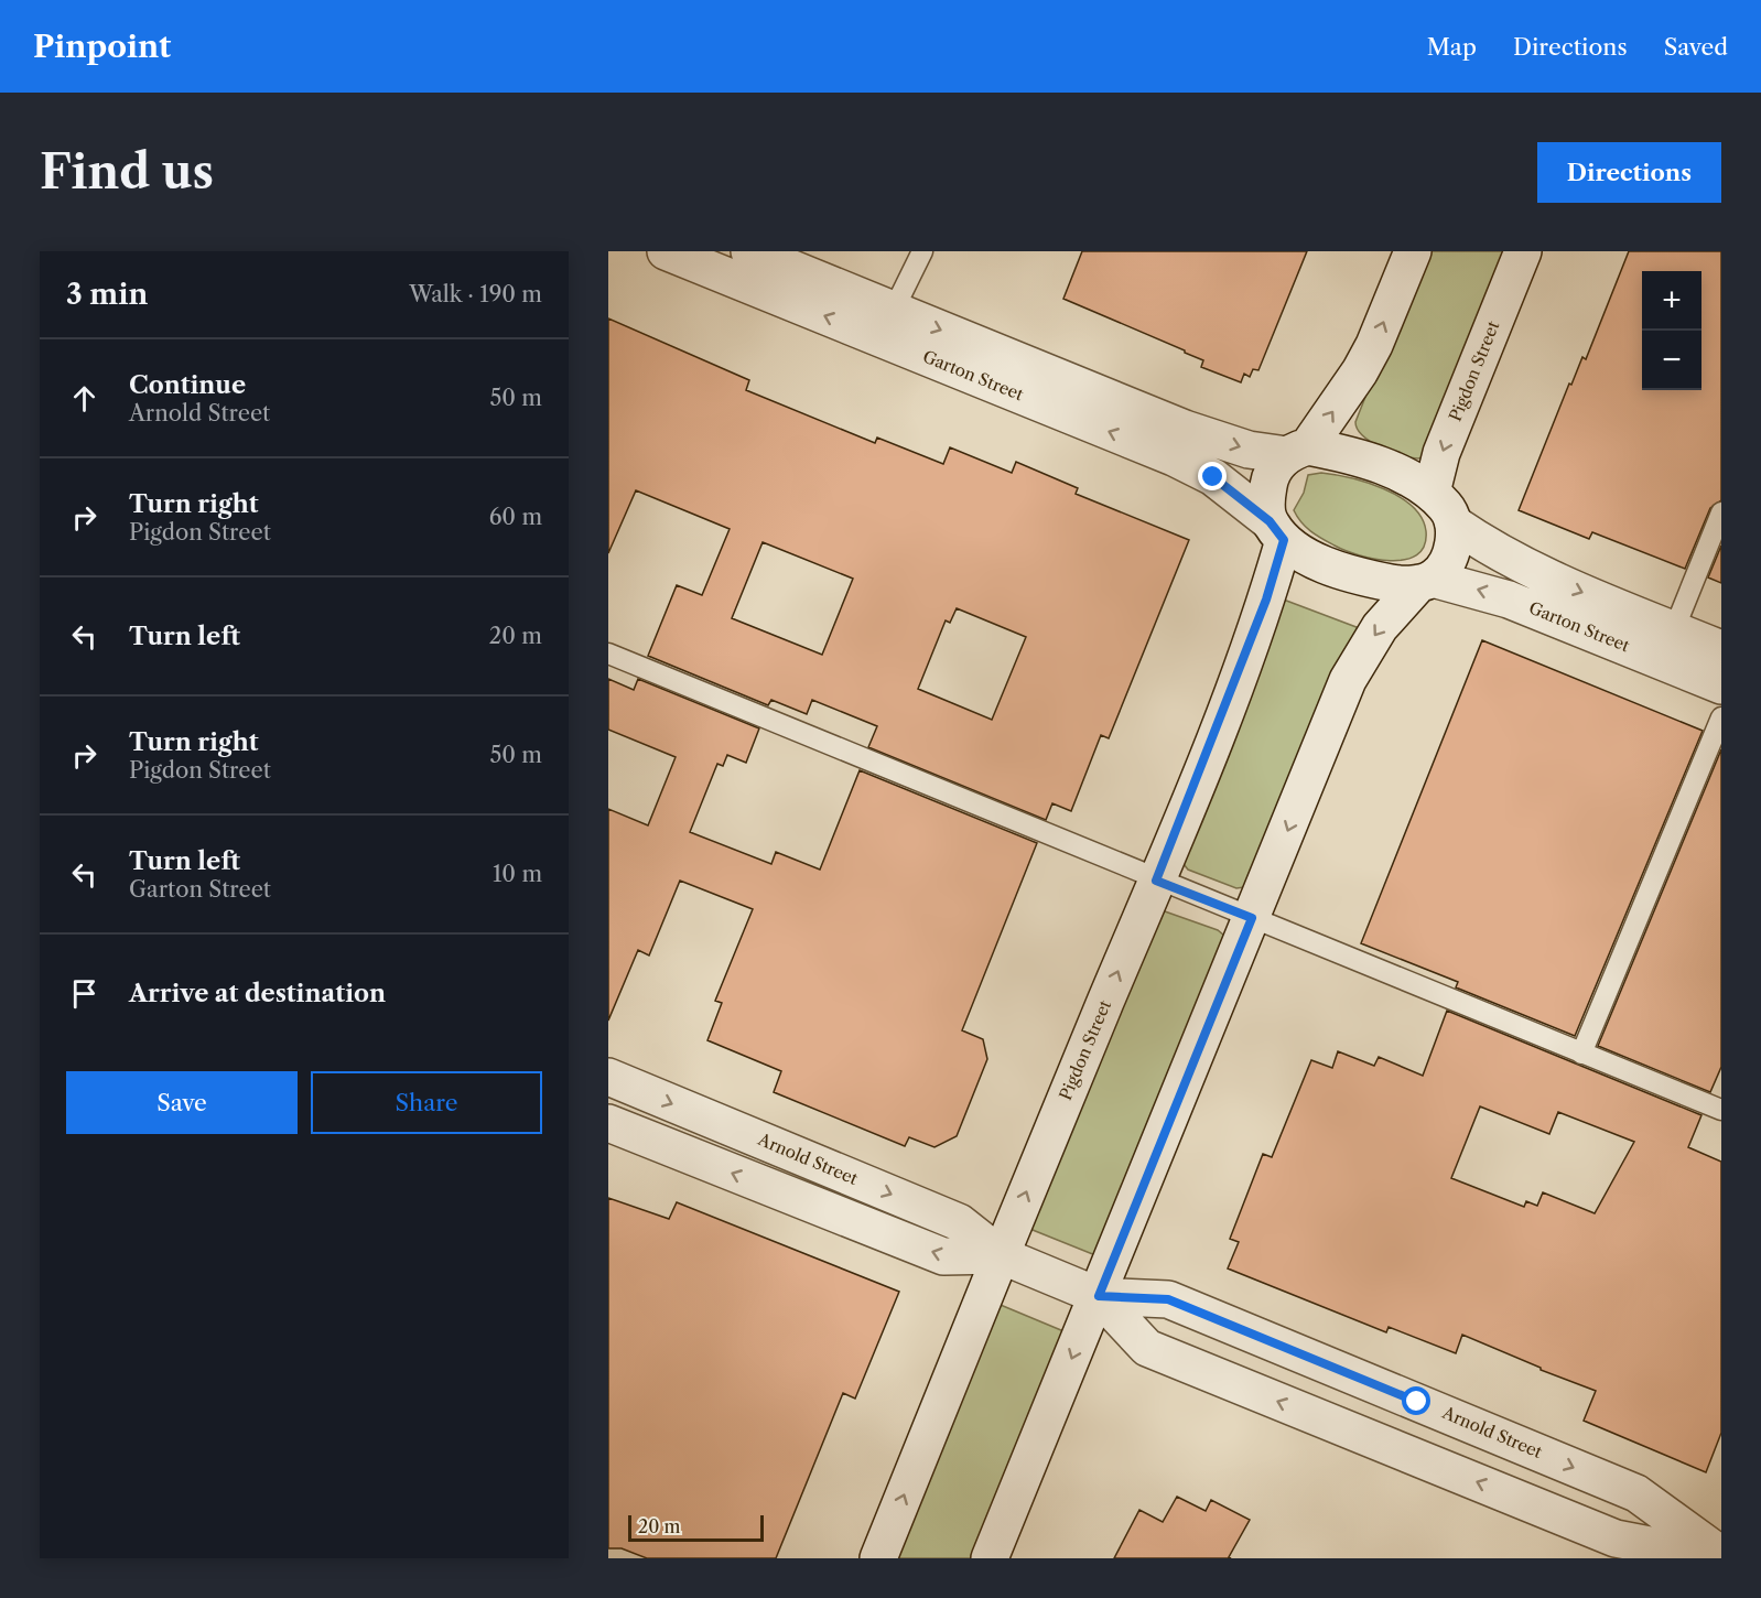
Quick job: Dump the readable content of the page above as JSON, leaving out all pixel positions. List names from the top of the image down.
{
  "streets": {
    "street": ["Pigdon Street", "Garton Street", "Arnold Street"]
  },
  "crossings": [
    ["Pigdon Street", "Garton Street"],
    ["Pigdon Street", "Arnold Street"]
  ],
  "scale_bar": "20 m",
  "page": {
    "header": "Pinpoint",
    "nav": ["Map", "Directions", "Saved"],
    "buttons": [
      "Directions",
      ["Save", "Share"]
    ],
    "title": "Find us",
    "heading": ["3 min", "Walk · 190 m"],
    "map_buttons": ["+", "−"],
    "list": [
      ["Continue", "Arnold Street", "50 m"],
      ["Turn right", "Pigdon Street", "60 m"],
      ["Turn left", "20 m"],
      ["Turn right", "Pigdon Street", "50 m"],
      ["Turn left", "Garton Street", "10 m"],
      "Arrive at destination"
    ],
    "scale": "20 m"
  }
}
